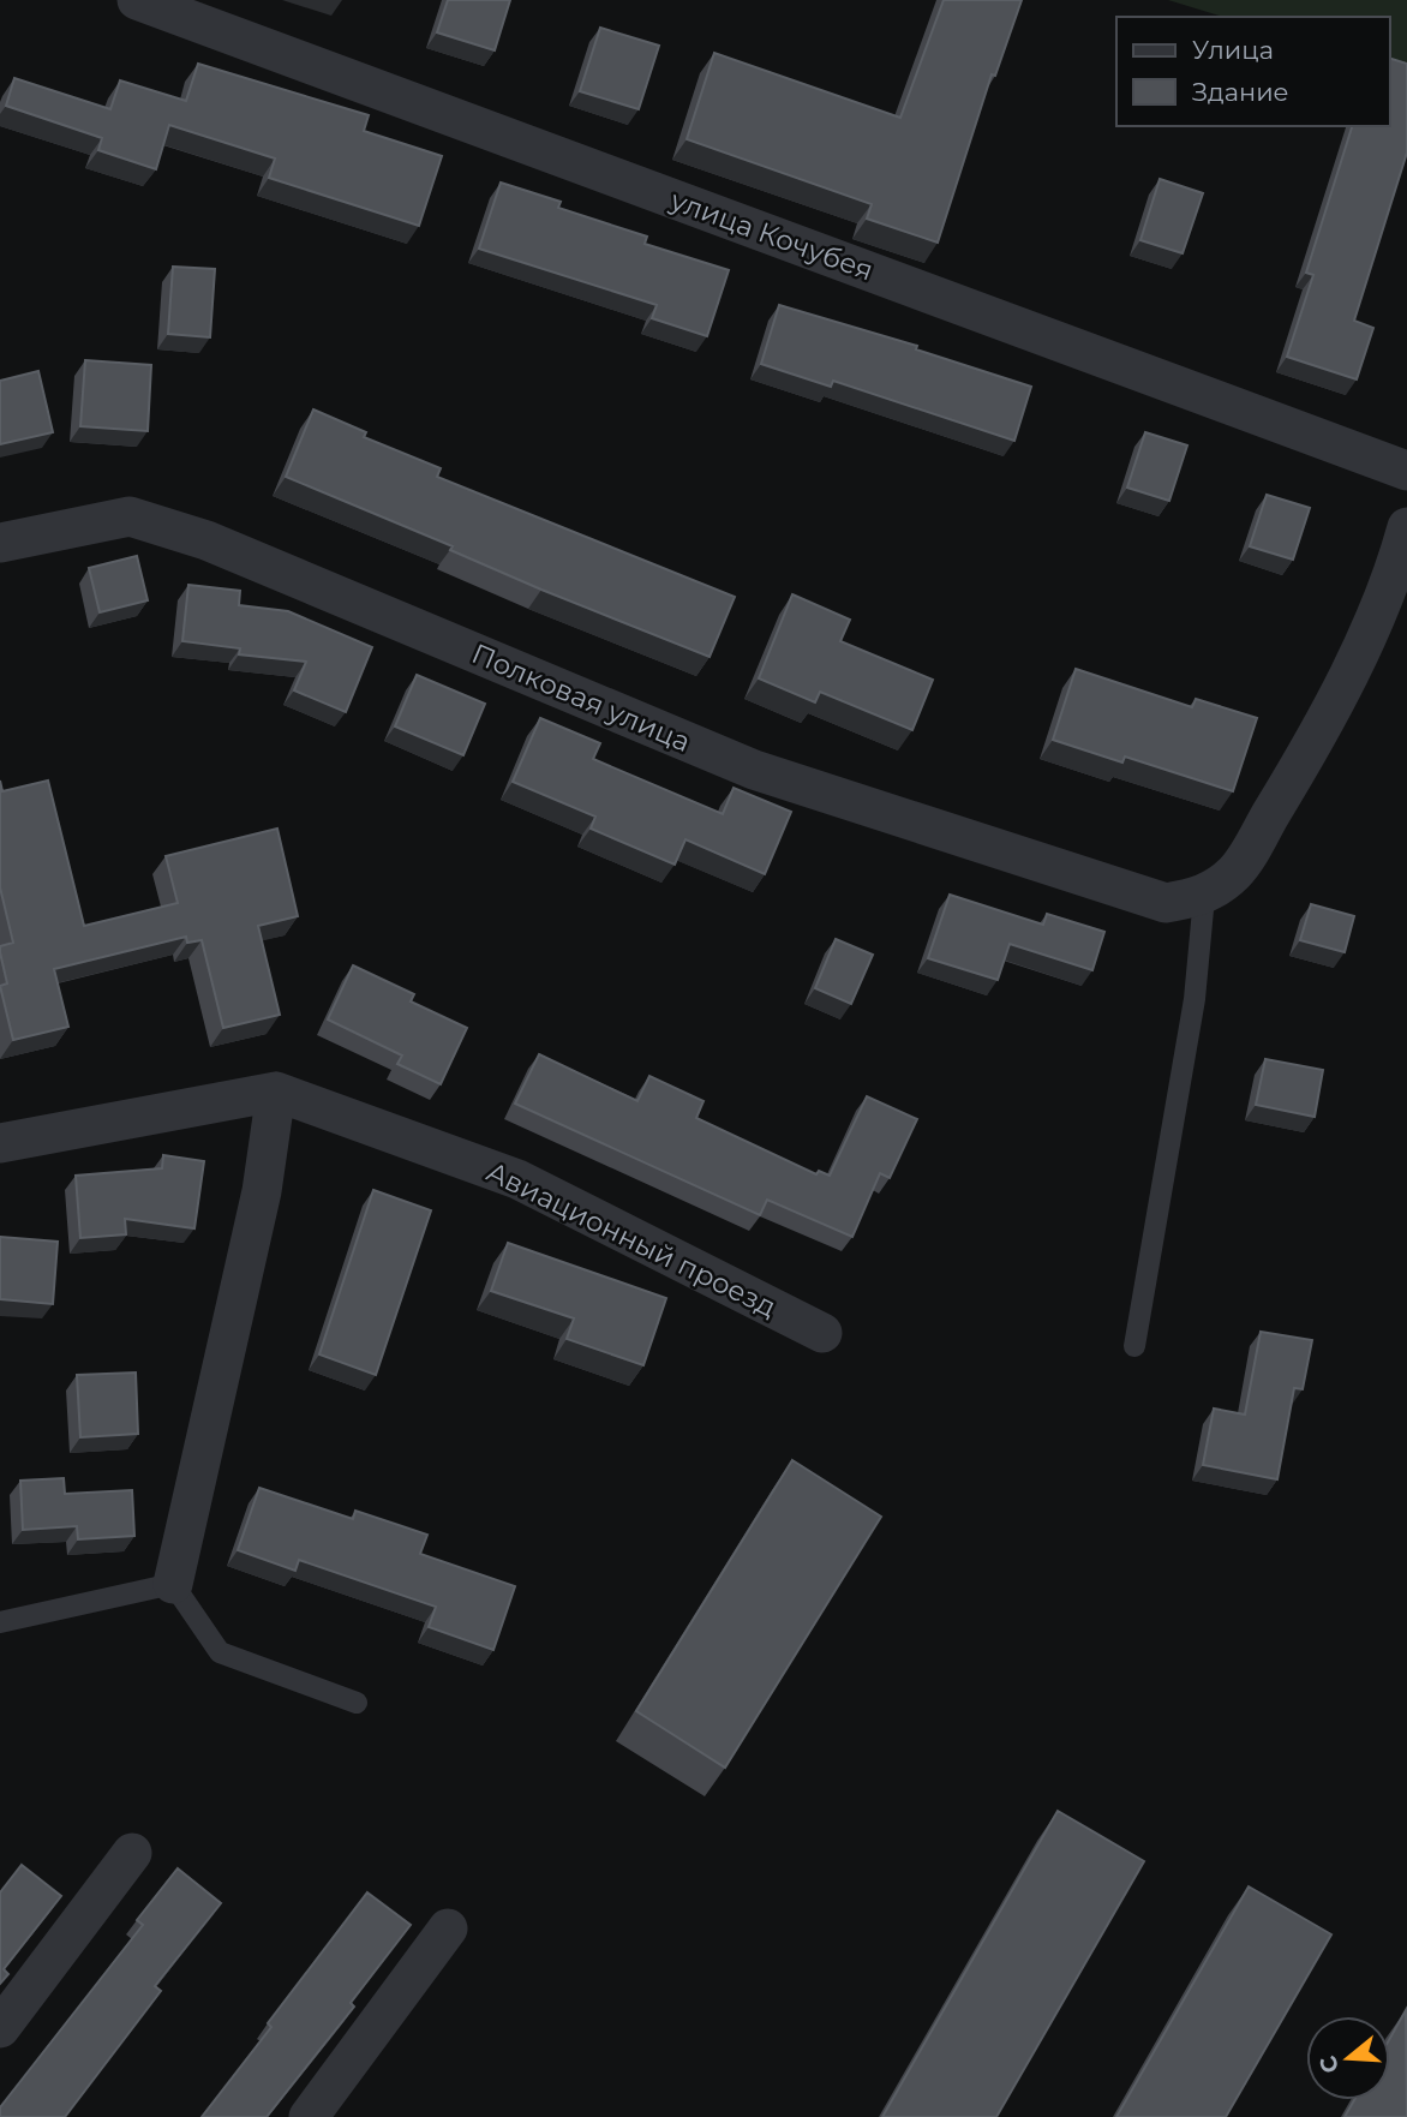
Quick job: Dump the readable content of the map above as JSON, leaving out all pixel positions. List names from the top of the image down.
{
  "streets": {
    "street": ["улица Кочубея", "Полковая улица", "Авиационный проезд"]
  },
  "legend": ["Улица", "Здание"],
  "north": "left"
}
